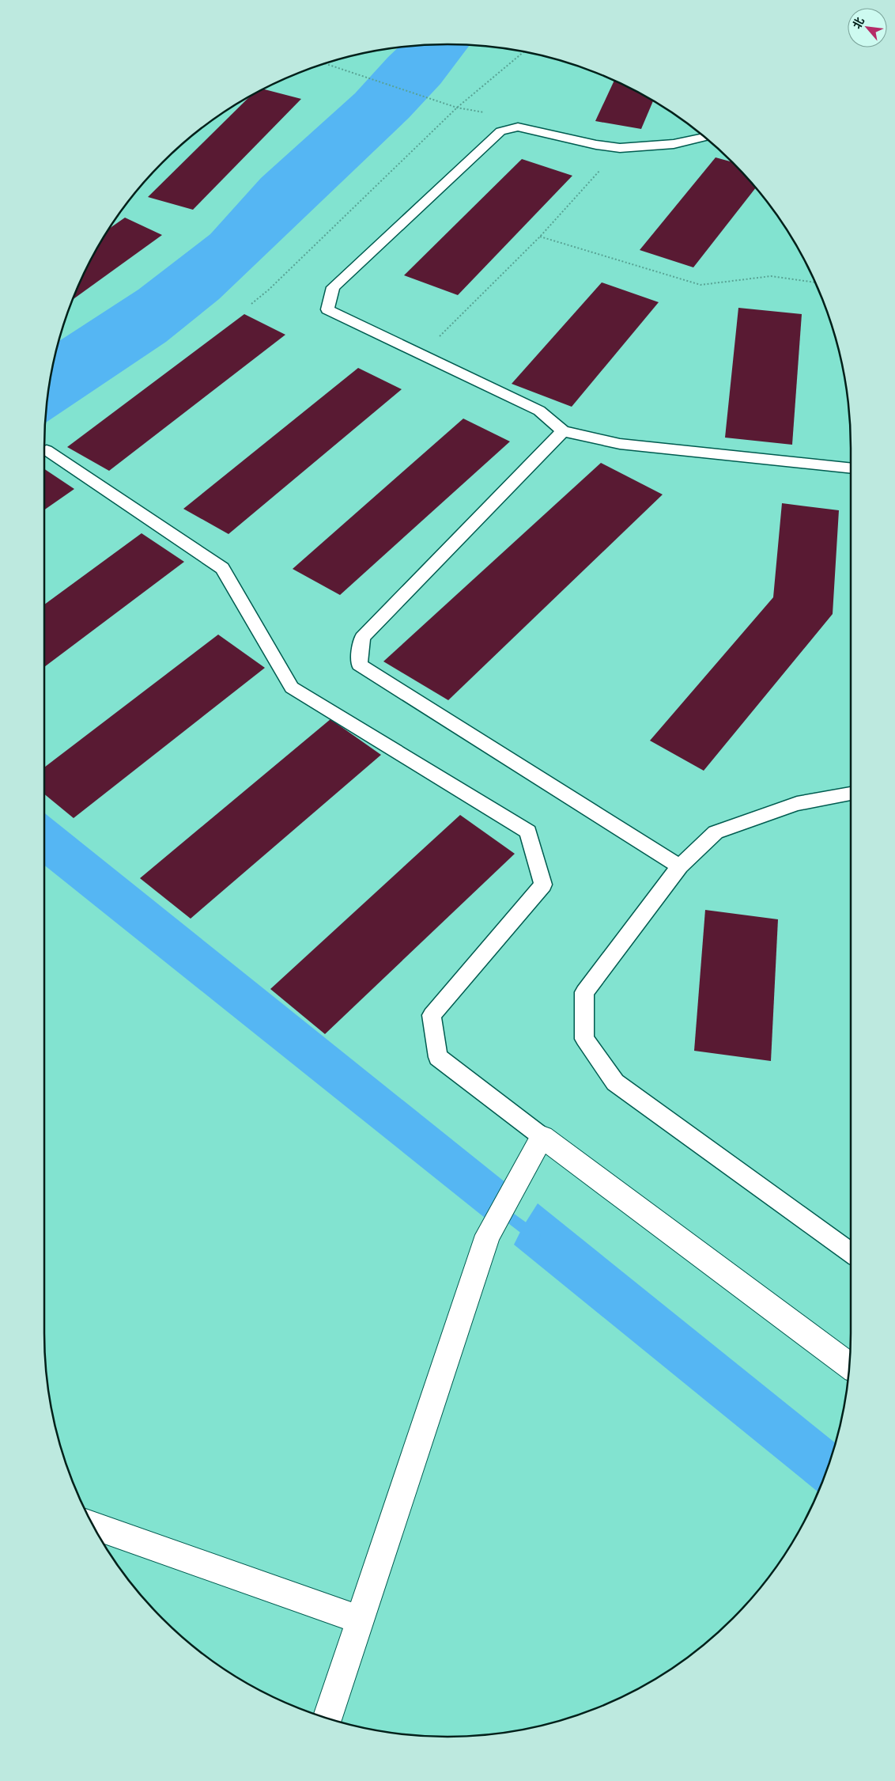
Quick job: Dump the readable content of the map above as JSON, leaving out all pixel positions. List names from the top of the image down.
{
  "north": "top left"
}
